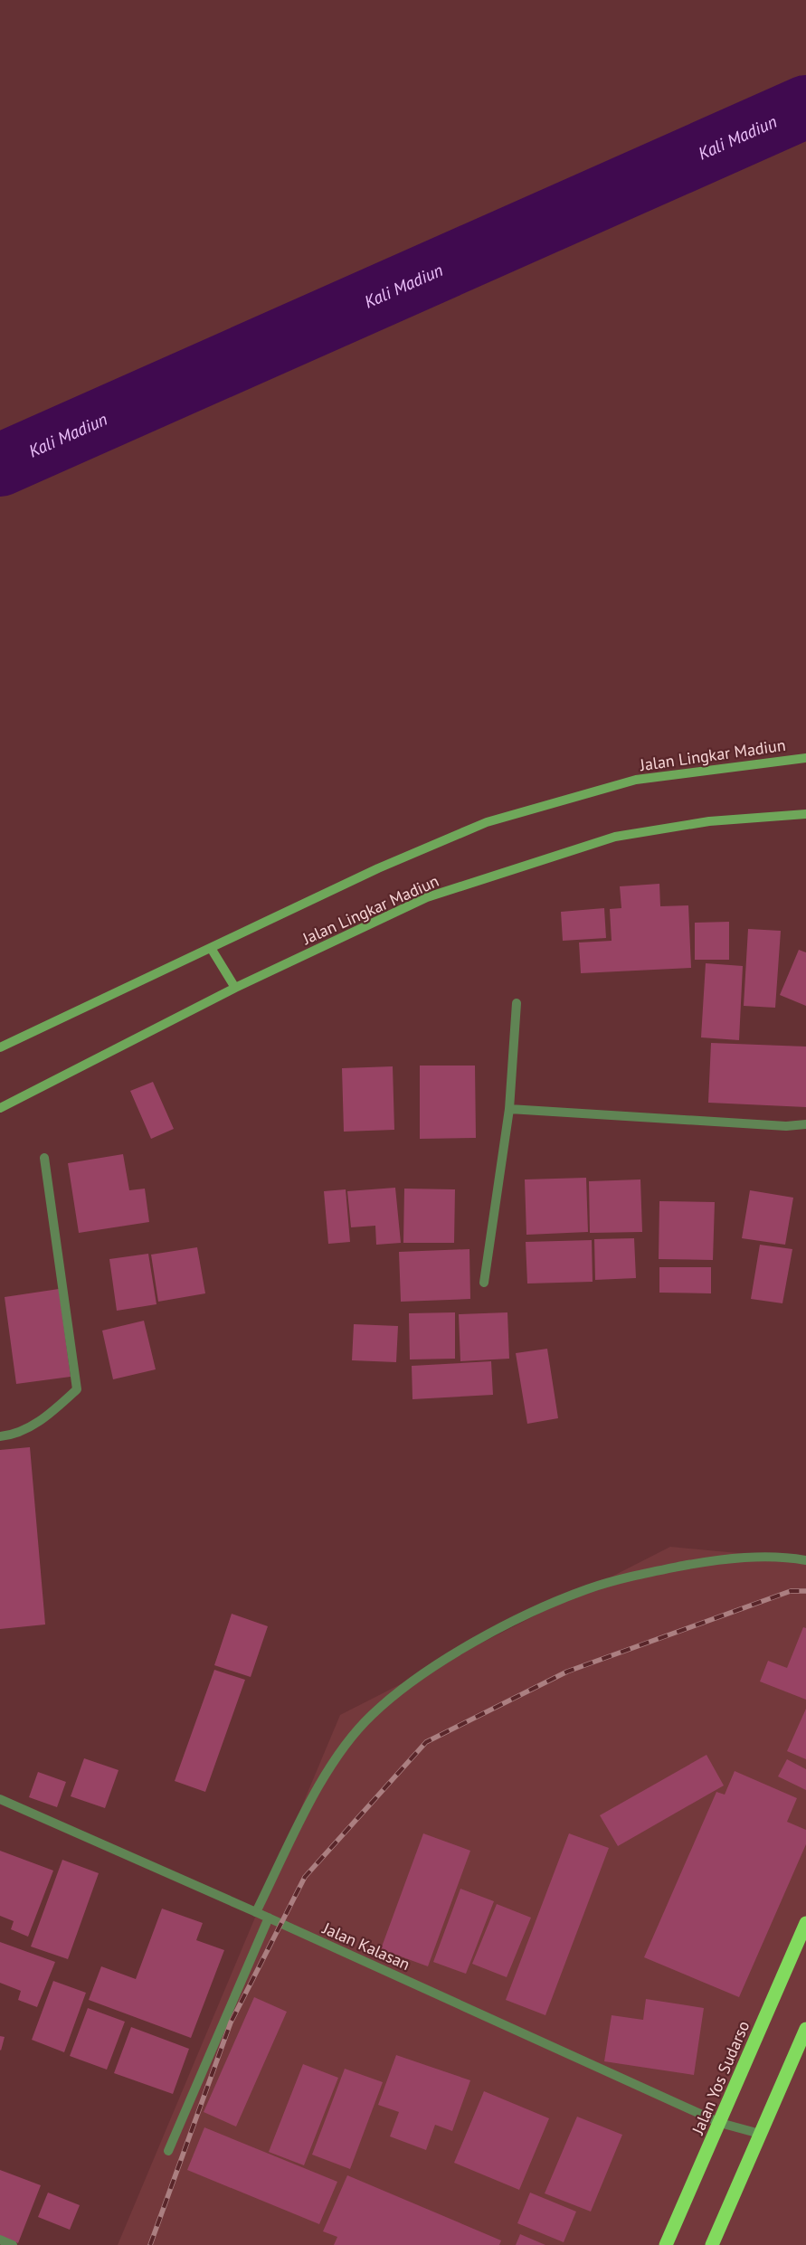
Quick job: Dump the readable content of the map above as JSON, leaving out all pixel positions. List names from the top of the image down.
{
  "streets": {
    "highway": ["Jalan Yos Sudarso"],
    "main road": ["Jalan Lingkar Madiun"],
    "street": ["Jalan Kalasan"]
  },
  "crossings": [
    ["Jalan Kalasan", "Jalan Yos Sudarso"]
  ],
  "water": ["Kali Madiun"]
}
